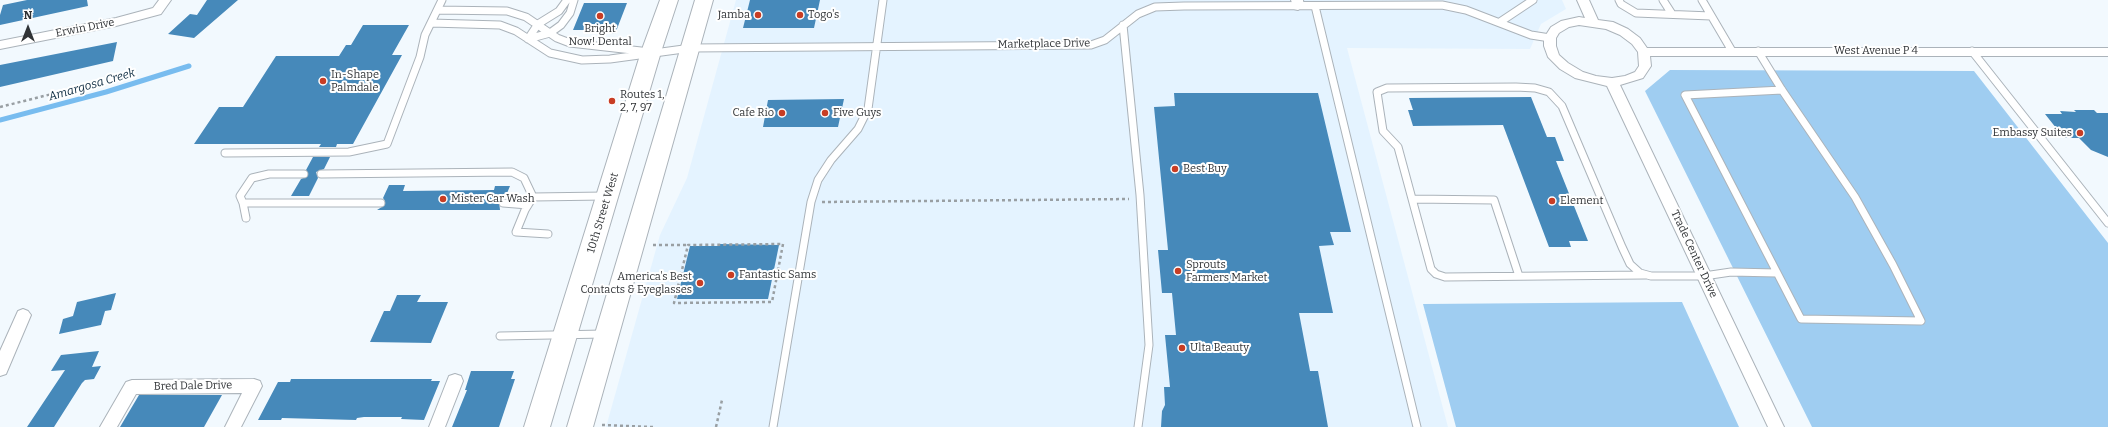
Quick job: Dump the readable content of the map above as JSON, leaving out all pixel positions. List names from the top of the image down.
{
  "streets": {
    "main road": ["10th Street West"],
    "street": [
      "Erwin Drive",
      "West Avenue P 4",
      "Trade Center Drive",
      "Bred Dale Drive"
    ],
    "lane": ["Marketplace Drive"]
  },
  "crossings": [
    ["Marketplace Drive", "West Avenue P 4"],
    ["Marketplace Drive", "10th Street West"],
    ["Marketplace Drive", "Trade Center Drive"],
    ["West Avenue P 4", "Trade Center Drive"]
  ],
  "water": ["Amargosa Creek"],
  "places": [
    "Jamba",
    "Togo's",
    "Bright Now! Dental",
    "In-Shape Palmdale",
    "Routes 1, 2, 7, 97",
    "Cafe Rio",
    "Five Guys",
    "Embassy Suites",
    "Best Buy",
    "Mister Car Wash",
    "Element",
    "Sprouts Farmers Market",
    "Fantastic Sams",
    "America's Best Contacts & Eyeglasses",
    "Ulta Beauty"
  ],
  "north": "top"
}
